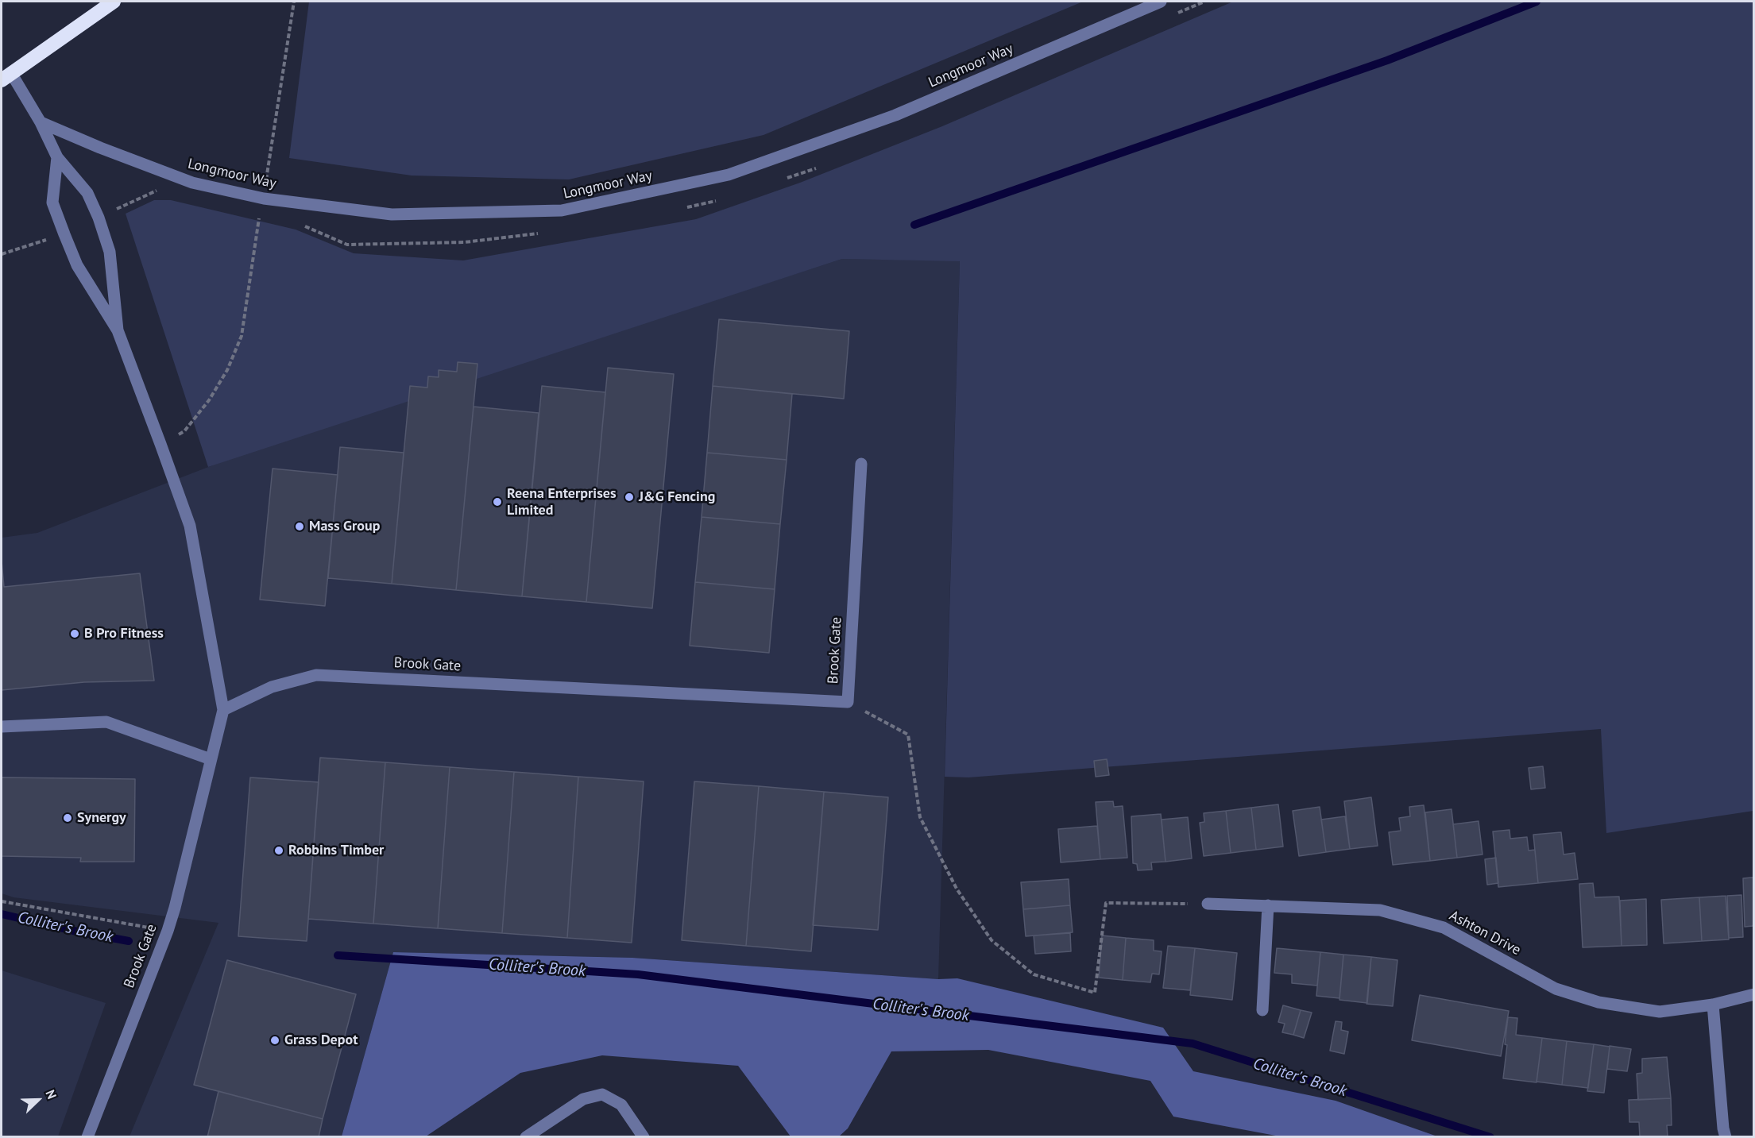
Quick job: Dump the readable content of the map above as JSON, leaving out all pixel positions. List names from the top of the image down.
{
  "streets": {
    "street": ["Longmoor Way", "Brook Gate", "Ashton Drive"]
  },
  "water": ["Colliter's Brook"],
  "places": [
    "J&G Fencing",
    "Reena Enterprises Limited",
    "Mass Group",
    "B Pro Fitness",
    "Synergy",
    "Robbins Timber",
    "Grass Depot"
  ],
  "north": "top right"
}
